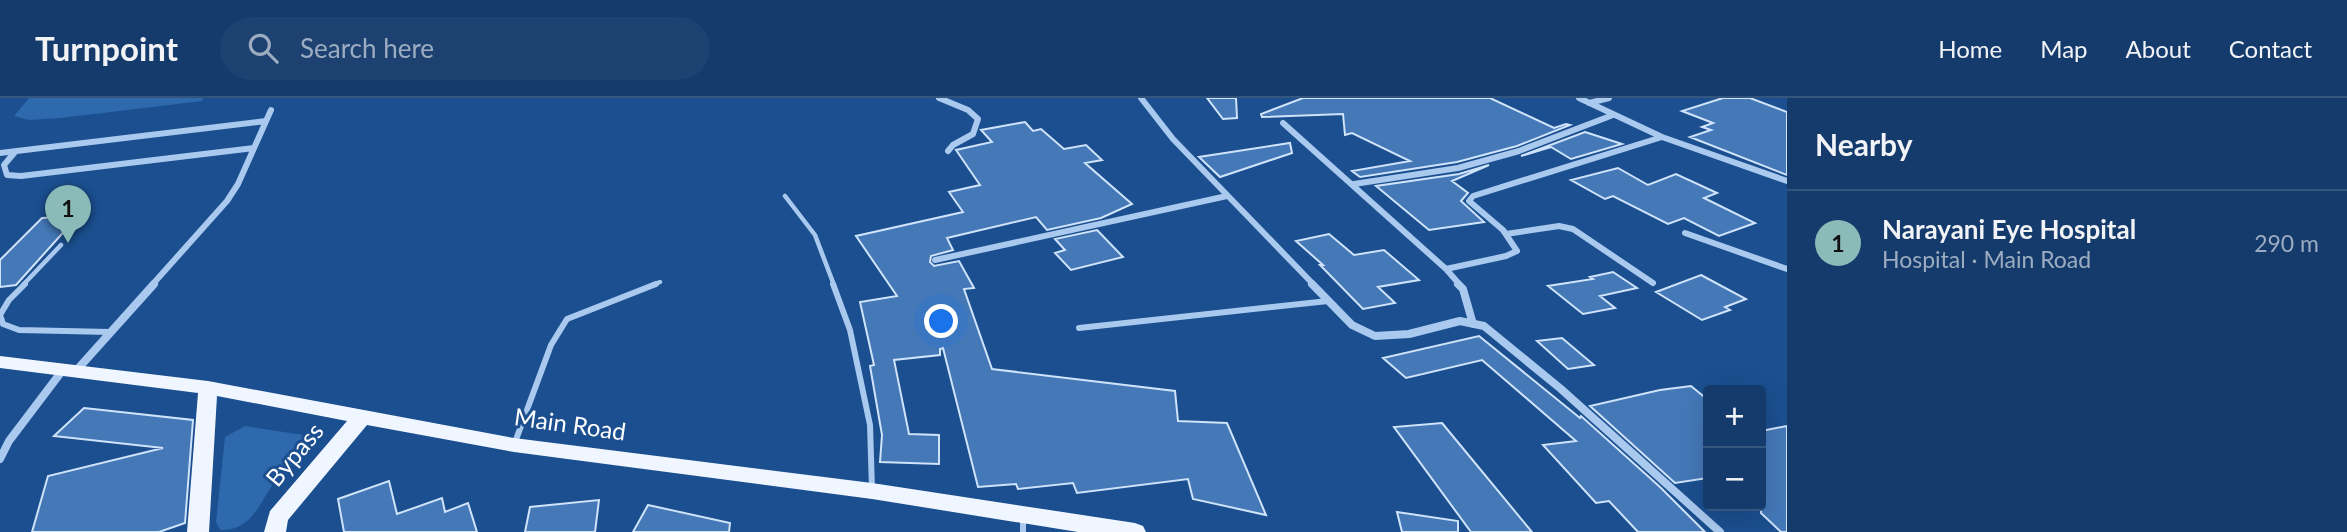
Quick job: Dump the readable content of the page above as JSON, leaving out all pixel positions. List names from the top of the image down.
{
  "streets": {
    "main road": ["Main Road", "Bypass"]
  },
  "crossings": [
    ["Main Road", "Bypass"]
  ],
  "page": {
    "header": "Turnpoint",
    "search": "Search here",
    "nav": [
      "Home",
      "Map",
      "About",
      "Contact"
    ],
    "heading": "Nearby",
    "pins": "1",
    "list": [
      {
        "mark": "1",
        "name": "Narayani Eye Hospital",
        "note": "Hospital · Main Road",
        "value": "290 m"
      }
    ],
    "map_buttons": ["+", "−"]
  }
}
